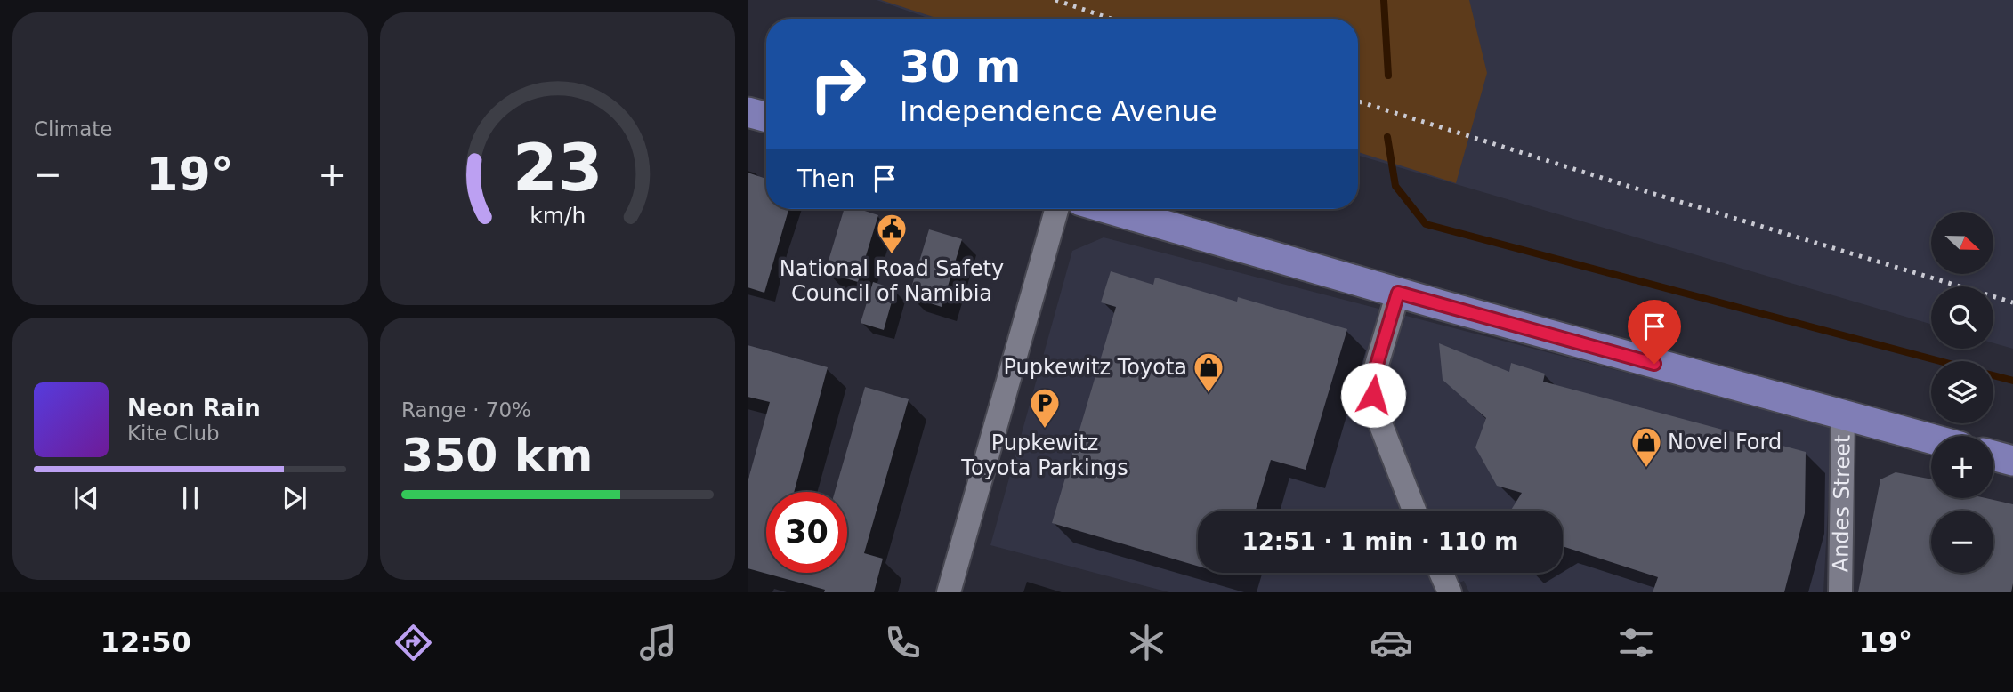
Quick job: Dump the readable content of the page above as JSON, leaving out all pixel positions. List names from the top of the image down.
{
  "streets": {
    "street": ["Andes Street"]
  },
  "places": {
    "public building": ["National Road Safety Council of Namibia"],
    "shop": ["Pupkewitz Toyota", "Novel Ford"],
    "parking": ["Pupkewitz Toyota Parkings"]
  },
  "north": "right",
  "page": {
    "tile": [
      "Climate",
      ["Range · 70%", "350 km"]
    ],
    "turn": ["30 m", "Independence Avenue"],
    "heat": ["−", "19°", "+"],
    "then": "Then",
    "map_buttons": ["+", "−"],
    "song": ["Neon Rain", "Kite Club"],
    "limit": "30",
    "trip": "12:51 · 1 min · 110 m",
    "tabs": ["12:50", "19°"],
    "gauge": ["23", "km/h"]
  }
}
